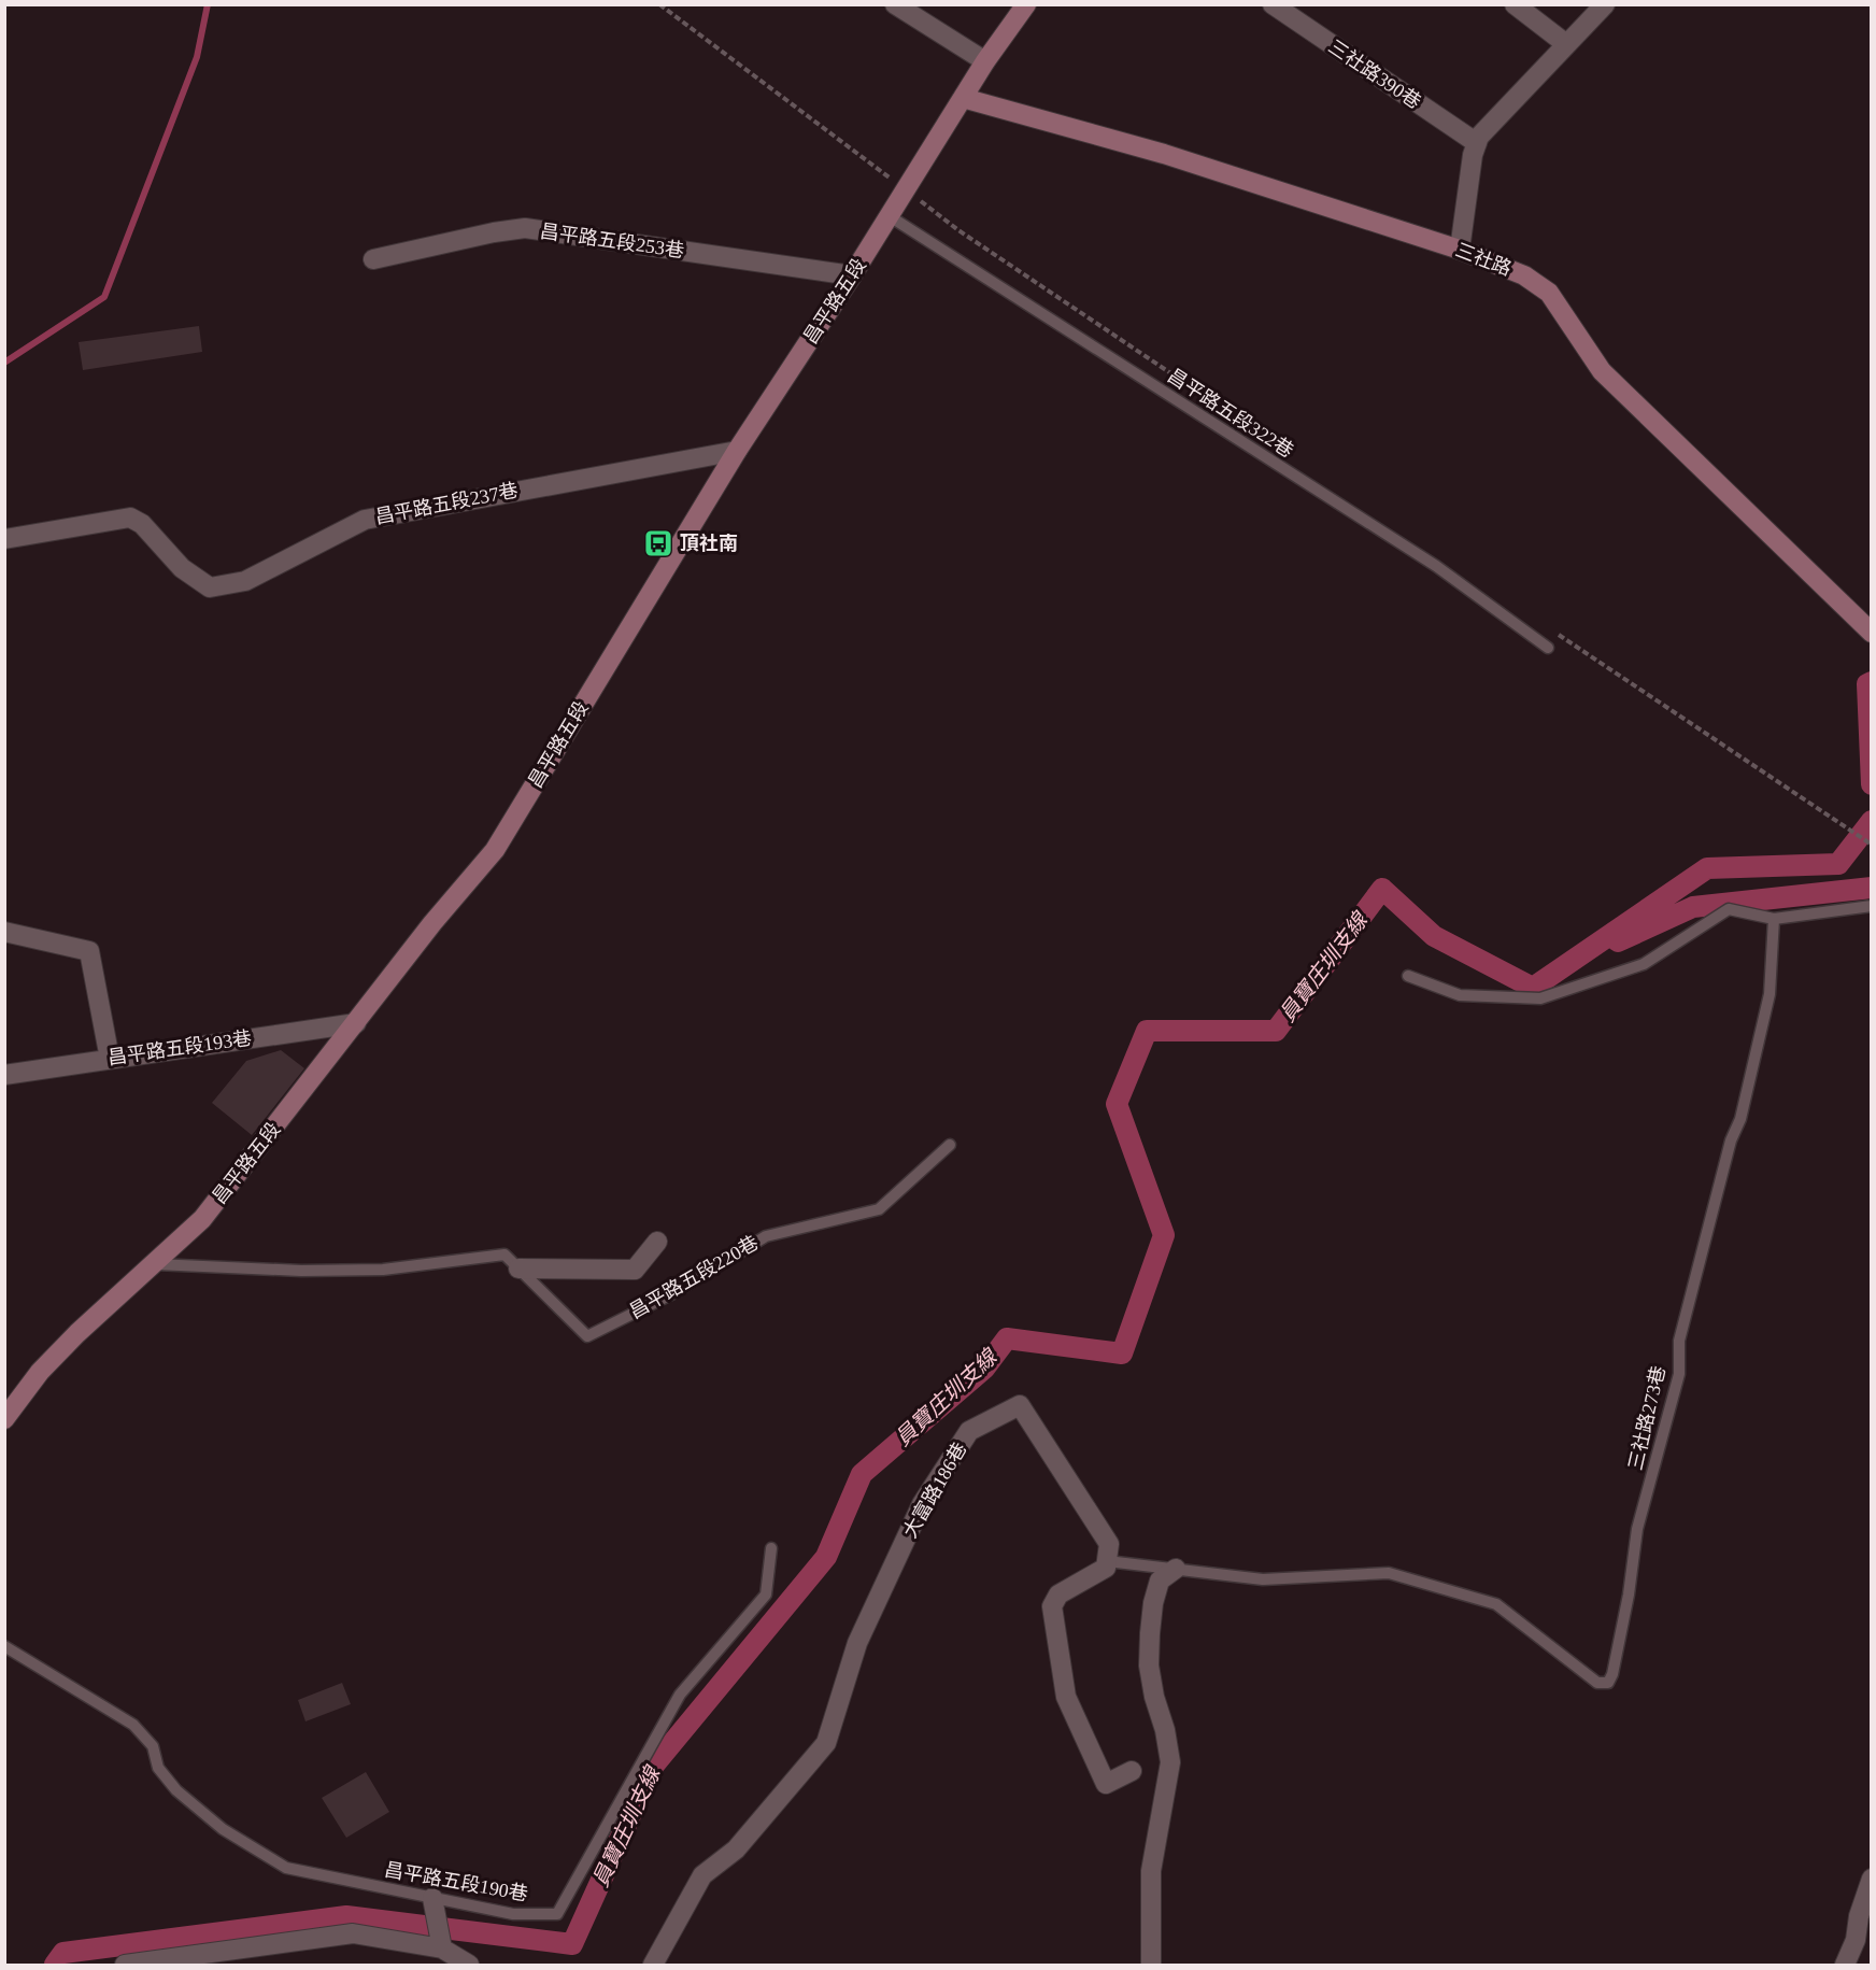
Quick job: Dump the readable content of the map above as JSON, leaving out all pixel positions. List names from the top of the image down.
{
  "streets": {
    "street": [
      "三社路390巷",
      "昌平路五段253巷",
      "三社路",
      "昌平路五段",
      "昌平路五段237巷",
      "昌平路五段193巷",
      "昌平路五段220巷",
      "大富路186巷"
    ],
    "lane": ["昌平路五段322巷", "三社路273巷", "昌平路五段190巷"]
  },
  "crossings": [
    ["昌平路五段253巷", "昌平路五段"],
    ["三社路", "昌平路五段"],
    ["昌平路五段", "昌平路五段322巷"],
    ["昌平路五段", "昌平路五段237巷"],
    ["昌平路五段", "昌平路五段193巷"],
    ["昌平路五段", "昌平路五段220巷"]
  ],
  "water": ["員寶庄圳支線"],
  "places": {
    "bus stop": ["頂社南"]
  }
}
